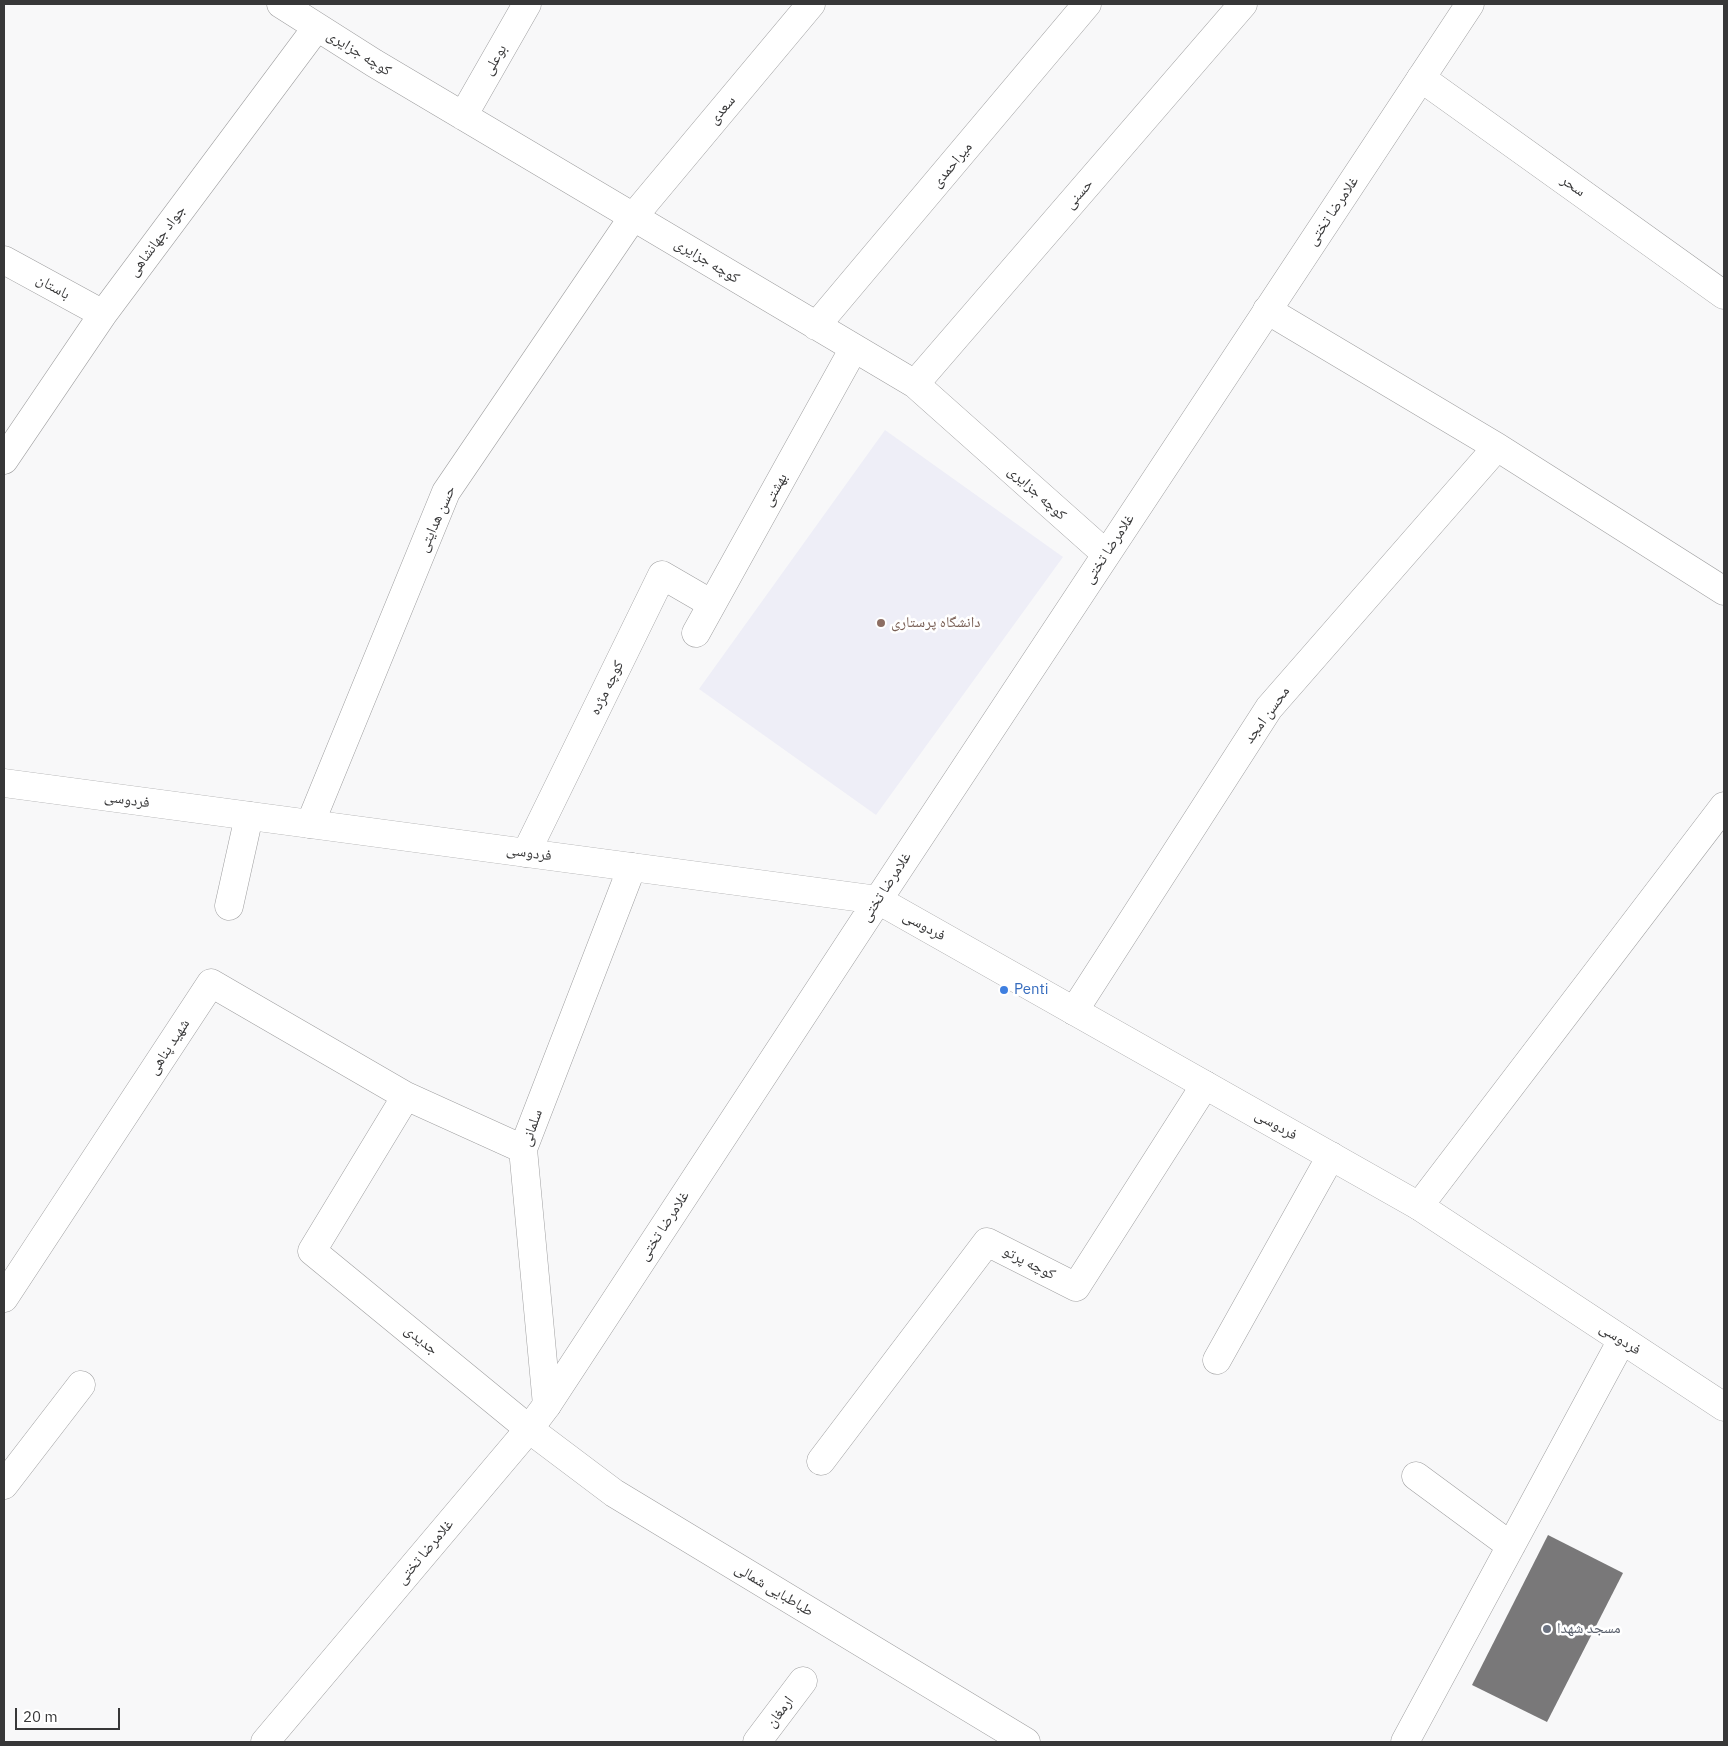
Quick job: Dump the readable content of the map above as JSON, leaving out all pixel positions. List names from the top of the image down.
{
  "streets": {
    "street": [
      "کوچه جزایری",
      "بوعلی",
      "سعدی",
      "میراحمدی",
      "سحر",
      "حسنی",
      "غلامرضا تختی",
      "جواد جهانشاهی",
      "باستان",
      "بهشتی",
      "حسن هدایتی",
      "کوچه مژده",
      "محسن امجد",
      "فردوسی",
      "شهید پناهی",
      "سلمانی",
      "کوچه پرتو",
      "جدیدی",
      "طباطبایی شمالی",
      "ارمغان"
    ]
  },
  "crossings": [
    ["کوچه جزایری", "بوعلی"],
    ["کوچه جزایری", "سعدی"],
    ["کوچه جزایری", "میراحمدی"],
    ["کوچه جزایری", "حسنی"],
    ["کوچه جزایری", "غلامرضا تختی"],
    ["کوچه جزایری", "جواد جهانشاهی"],
    ["کوچه جزایری", "بهشتی"],
    ["کوچه جزایری", "حسن هدایتی"],
    ["سعدی", "حسن هدایتی"],
    ["سحر", "غلامرضا تختی"],
    ["غلامرضا تختی", "فردوسی"],
    ["غلامرضا تختی", "سلمانی"],
    ["غلامرضا تختی", "جدیدی"],
    ["غلامرضا تختی", "طباطبایی شمالی"],
    ["جواد جهانشاهی", "باستان"],
    ["بهشتی", "کوچه مژده"],
    ["حسن هدایتی", "فردوسی"],
    ["کوچه مژده", "فردوسی"],
    ["محسن امجد", "فردوسی"],
    ["فردوسی", "سلمانی"],
    ["فردوسی", "کوچه پرتو"],
    ["شهید پناهی", "جدیدی"],
    ["جدیدی", "طباطبایی شمالی"]
  ],
  "places": ["دانشگاه پرستاری", "Penti", "مسجد شهدا"],
  "scale_bar": "20 m"
}
